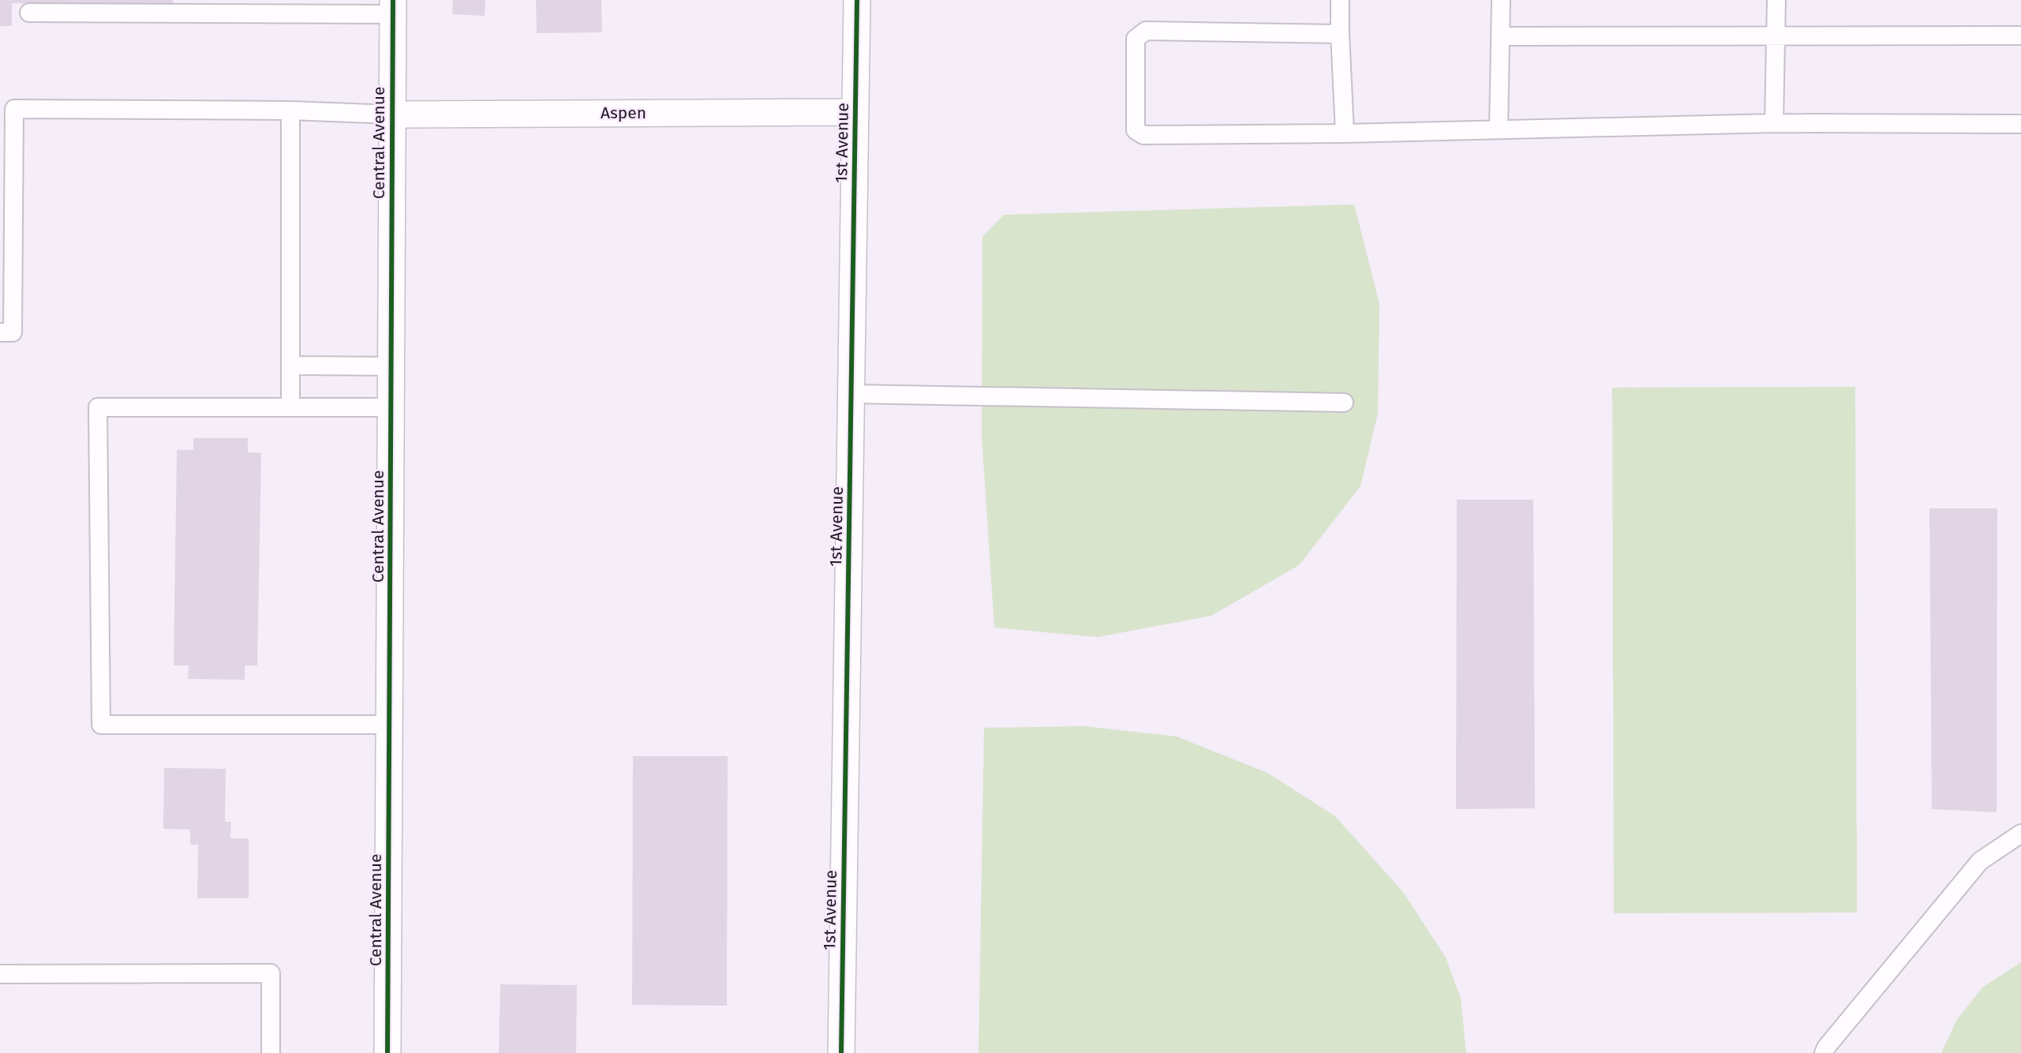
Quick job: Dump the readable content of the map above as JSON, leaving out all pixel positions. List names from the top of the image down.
{
  "streets": {
    "street": ["Aspen", "Central Avenue", "1st Avenue"]
  },
  "crossings": [
    ["Aspen", "Central Avenue"],
    ["Aspen", "1st Avenue"]
  ]
}
